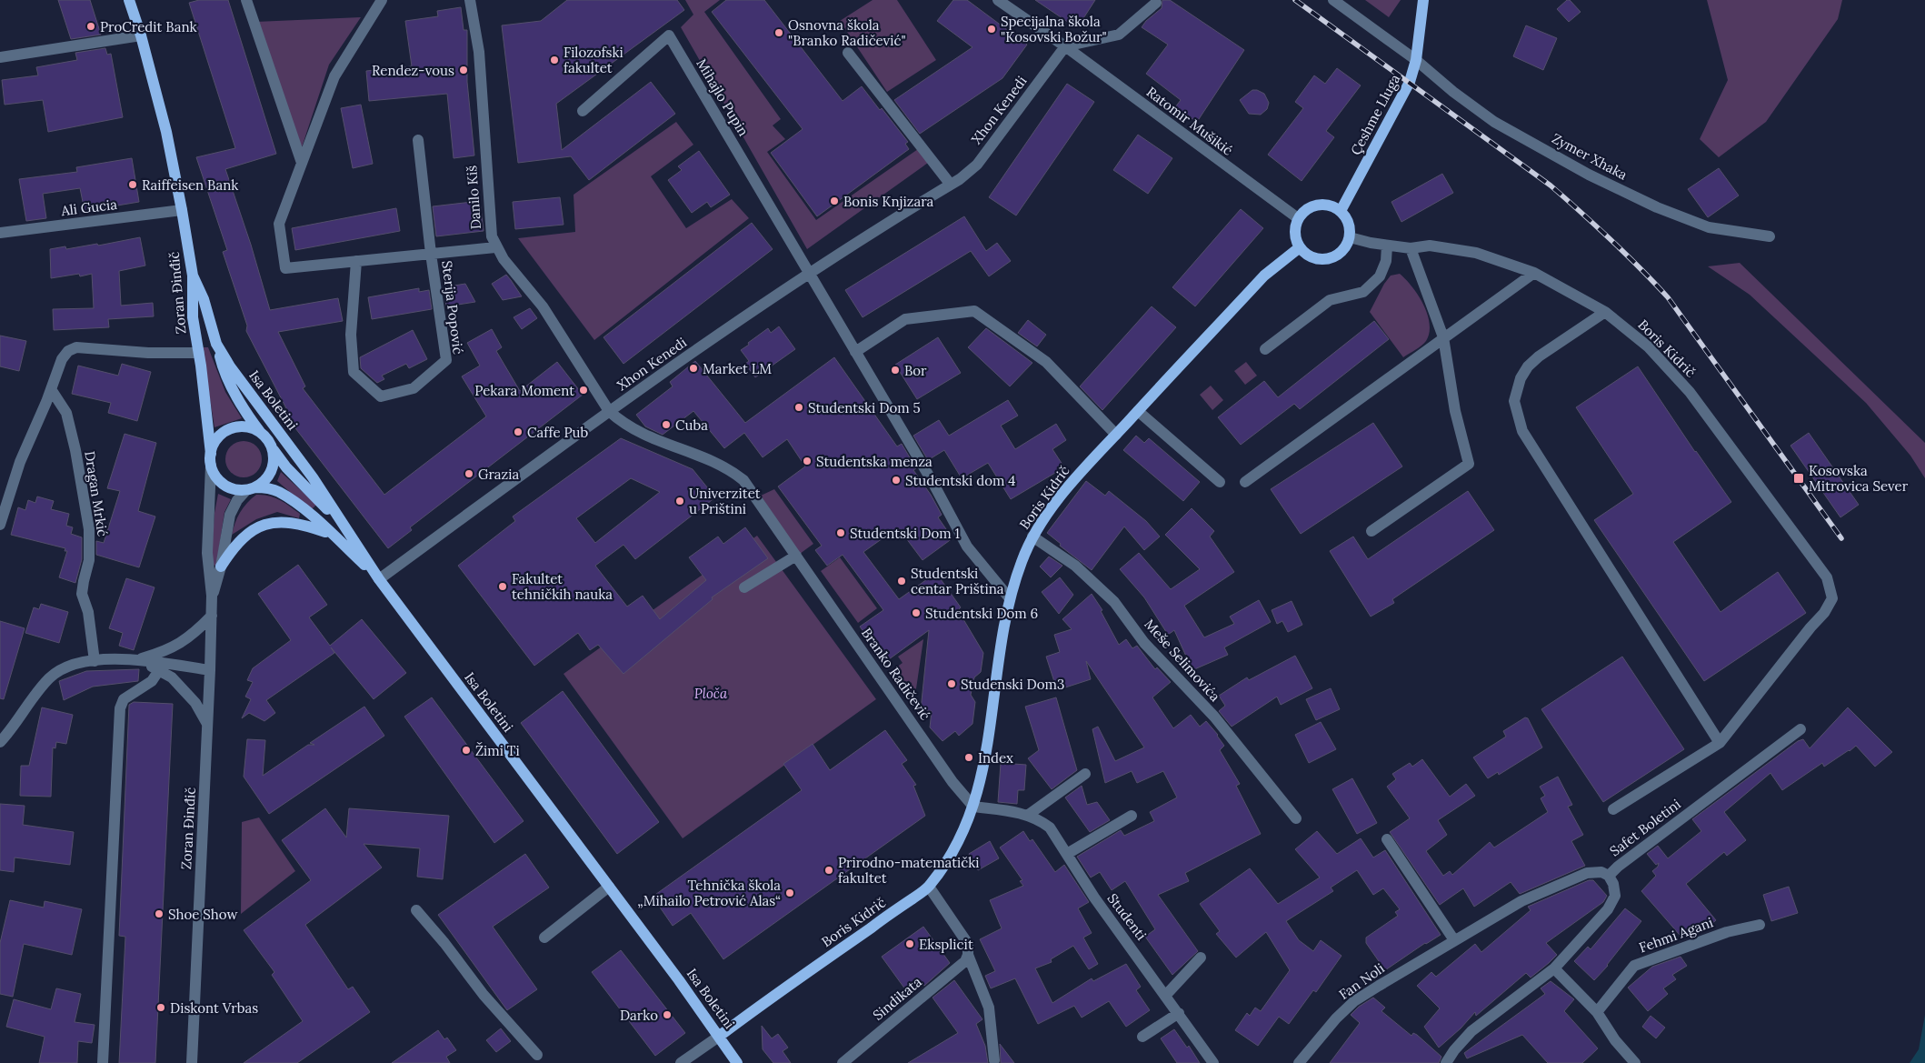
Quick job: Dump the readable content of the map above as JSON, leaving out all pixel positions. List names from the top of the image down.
{
  "streets": {
    "main road": [
      "Çeshme Lluga",
      "Zoran Đinđič",
      "Boris Kidrič",
      "Isa Boletini"
    ],
    "street": [
      "Mihajlo Pupin",
      "Xhon Kenedi",
      "Ratomir Mušikić",
      "Zymer Xhaka",
      "Danilo Kiš",
      "Ali Gucia",
      "Sterija Popović",
      "Dragan Mrkić",
      "Meše Selimovića",
      "Branko Radičević",
      "Safet Boletini",
      "Studenti",
      "Fehmi Agani",
      "Fan Noli",
      "Sindikata"
    ]
  },
  "crossings": [
    ["Mihajlo Pupin", "Xhon Kenedi"],
    ["Xhon Kenedi", "Ratomir Mušikić"],
    ["Xhon Kenedi", "Danilo Kiš"],
    ["Xhon Kenedi", "Isa Boletini"],
    ["Xhon Kenedi", "Branko Radičević"],
    ["Çeshme Lluga", "Ratomir Mušikić"],
    ["Çeshme Lluga", "Zymer Xhaka"],
    ["Çeshme Lluga", "Boris Kidrič"],
    ["Ratomir Mušikić", "Boris Kidrič"],
    ["Danilo Kiš", "Sterija Popović"],
    ["Danilo Kiš", "Branko Radičević"],
    ["Ali Gucia", "Zoran Đinđič"],
    ["Zoran Đinđič", "Isa Boletini"],
    ["Boris Kidrič", "Isa Boletini"],
    ["Boris Kidrič", "Meše Selimovića"],
    ["Boris Kidrič", "Branko Radičević"],
    ["Boris Kidrič", "Studenti"],
    ["Branko Radičević", "Studenti"],
    ["Safet Boletini", "Fan Noli"]
  ],
  "parks": ["Ploča"],
  "places": {
    "other": [
      "ProCredit Bank",
      "Specijalna škola \"Kosovski Božur\"",
      "Osnovna škola \"Branko Radičević\"",
      "Filozofski fakultet",
      "Rendez-vous",
      "Raiffeisen Bank",
      "Bonis Knjizara",
      "Market LM",
      "Bor",
      "Pekara Moment",
      "Studentski Dom 5",
      "Cuba",
      "Caffe Pub",
      "Studentska menza",
      "Grazia",
      "Studentski dom 4",
      "Univerzitet u Prištini",
      "Studentski Dom 1",
      "Studentski centar Priština",
      "Fakultet tehničkih nauka",
      "Studentski Dom 6",
      "Studenski Dom3",
      "Žimi Ti",
      "Index",
      "Prirodno-matematički fakultet",
      "Tehnička škola „Mihailo Petrović Alas“",
      "Shoe Show",
      "Eksplicit",
      "Diskont Vrbas",
      "Darko"
    ],
    "transit": ["Kosovska Mitrovica Sever"]
  }
}
